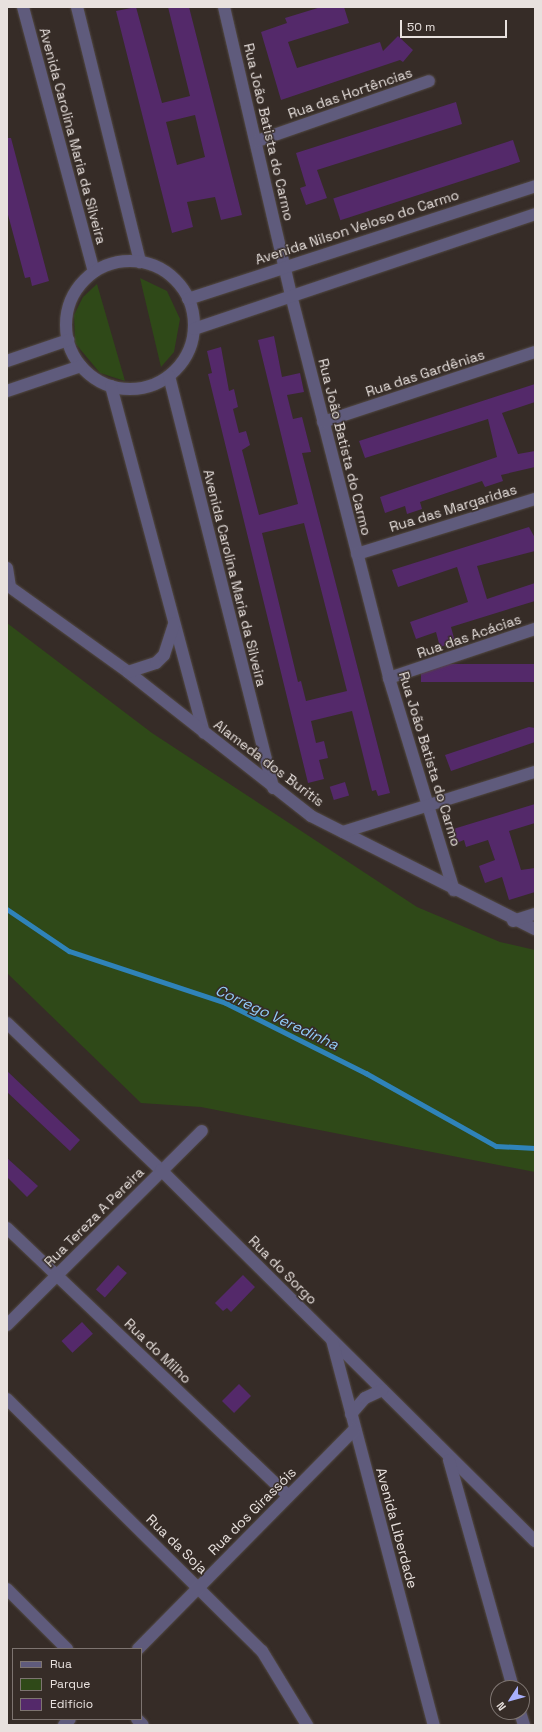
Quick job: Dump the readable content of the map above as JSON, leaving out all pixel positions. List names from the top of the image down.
{
  "streets": {
    "street": [
      "Rua das Hortências",
      "Rua João Batista do Carmo",
      "Avenida Carolina Maria da Silveira",
      "Avenida Nilson Veloso do Carmo",
      "Rua das Gardênias",
      "Rua das Margaridas",
      "Rua das Acácias",
      "Alameda dos Buritis",
      "Rua Tereza A Pereira",
      "Rua do Sorgo",
      "Rua do Milho",
      "Rua dos Girassóis",
      "Avenida Liberdade",
      "Rua da Soja"
    ]
  },
  "crossings": [
    ["Rua das Hortências", "Rua João Batista do Carmo"],
    ["Rua João Batista do Carmo", "Avenida Nilson Veloso do Carmo"],
    ["Rua João Batista do Carmo", "Rua das Gardênias"],
    ["Rua João Batista do Carmo", "Rua das Margaridas"],
    ["Rua João Batista do Carmo", "Rua das Acácias"],
    ["Rua João Batista do Carmo", "Alameda dos Buritis"],
    ["Avenida Carolina Maria da Silveira", "Avenida Nilson Veloso do Carmo"],
    ["Avenida Carolina Maria da Silveira", "Alameda dos Buritis"],
    ["Rua Tereza A Pereira", "Rua do Sorgo"],
    ["Rua Tereza A Pereira", "Rua do Milho"],
    ["Rua do Sorgo", "Avenida Liberdade"],
    ["Rua do Milho", "Rua dos Girassóis"],
    ["Rua dos Girassóis", "Avenida Liberdade"],
    ["Rua dos Girassóis", "Rua da Soja"]
  ],
  "water": ["Corrego Veredinha"],
  "legend": ["Rua", "Parque", "Edifício"],
  "scale_bar": "50 m",
  "north": "bottom left"
}
